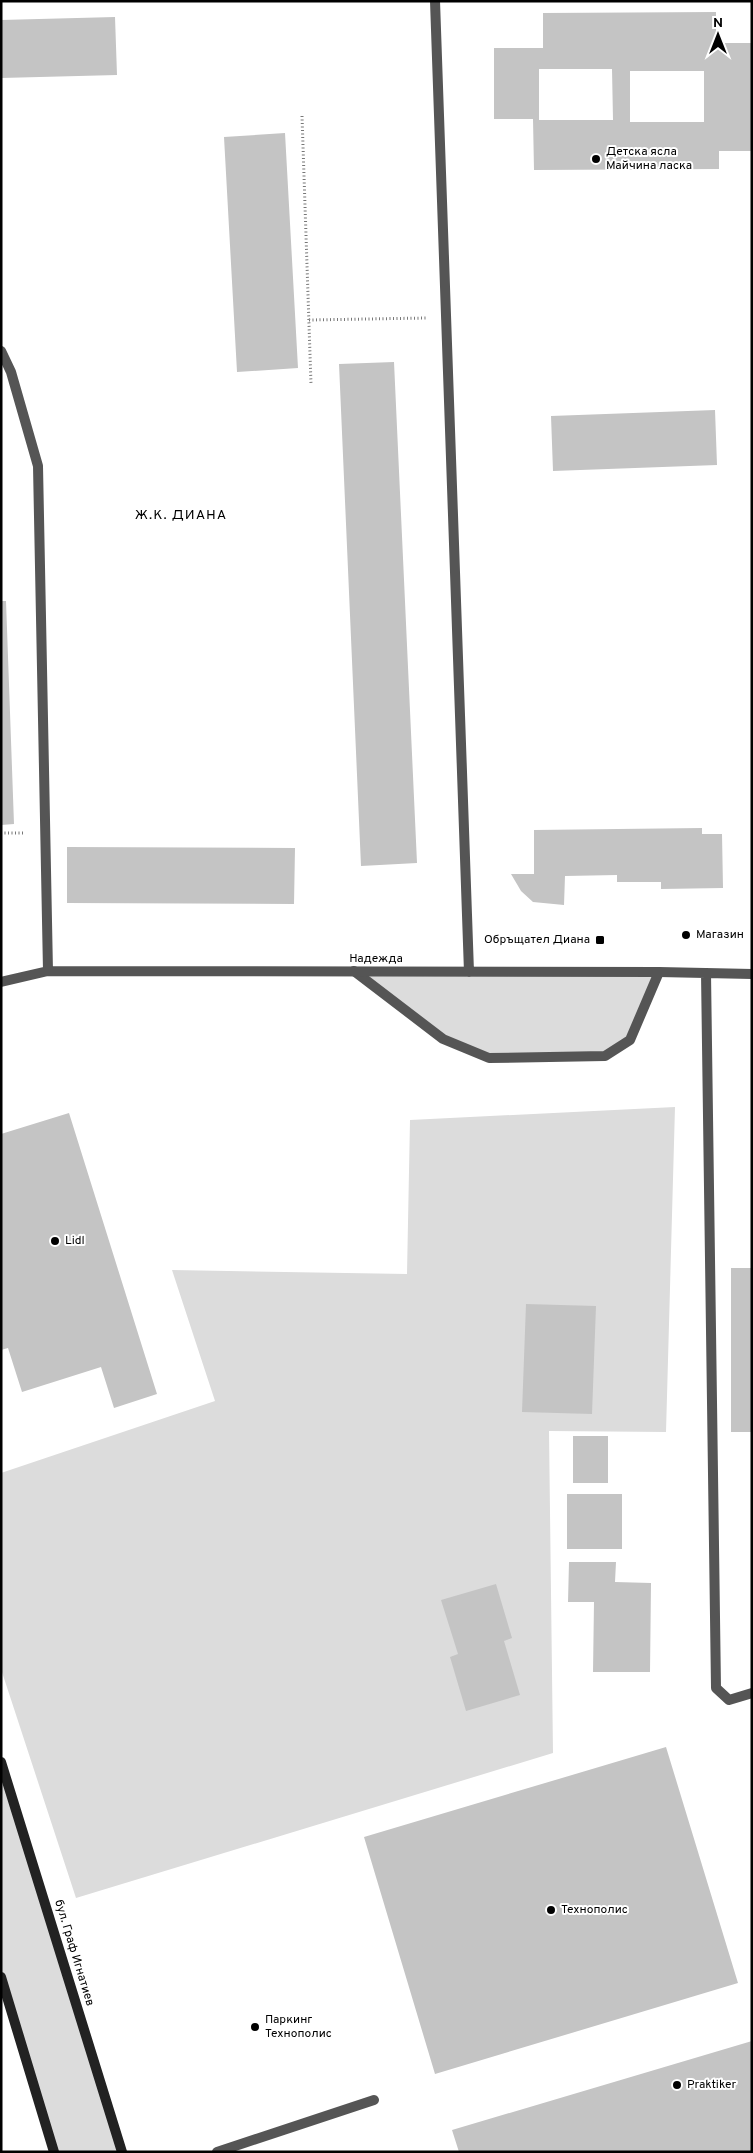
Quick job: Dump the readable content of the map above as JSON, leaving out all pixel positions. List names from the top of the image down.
{
  "streets": {
    "main road": ["бул. Граф Игнатиев"],
    "street": ["Надежда"]
  },
  "districts": ["Ж.К. ДИАНА"],
  "places": {
    "other": [
      "Детска ясла Майчина ласка",
      "Магазин",
      "Lidl",
      "Технополис",
      "Паркинг Технополис",
      "Praktiker"
    ],
    "transit": ["Обръщател Диана"]
  },
  "north": "top"
}
